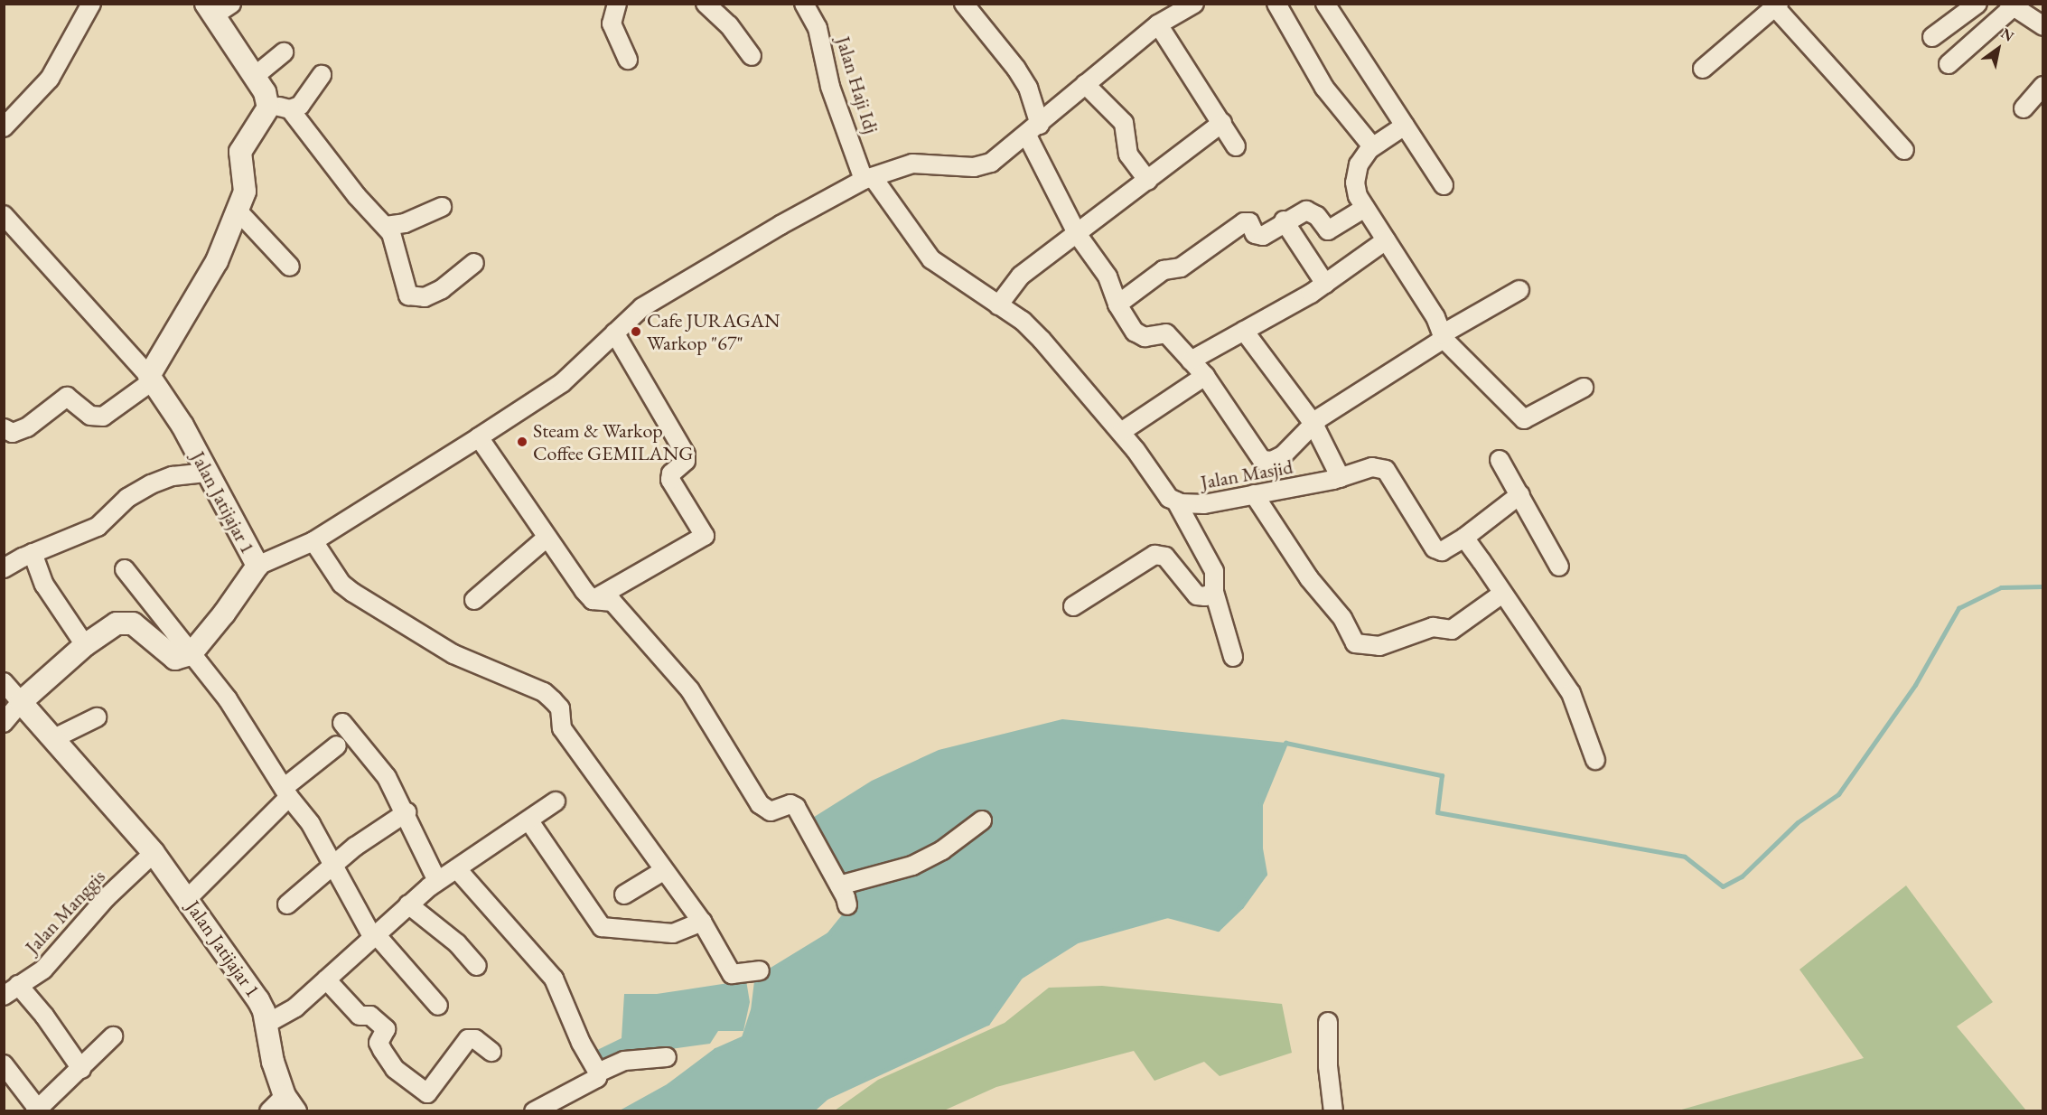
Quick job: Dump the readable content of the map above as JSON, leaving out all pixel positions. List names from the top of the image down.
{
  "streets": {
    "street": [
      "Jalan Haji Idj",
      "Jalan Masjid",
      "Jalan Jatijajar 1",
      "Jalan Manggis"
    ]
  },
  "crossings": [
    ["Jalan Haji Idj", "Jalan Masjid"],
    ["Jalan Jatijajar 1", "Jalan Manggis"]
  ],
  "places": ["Cafe JURAGAN Warkop \"67\"", "Steam & Warkop Coffee GEMILANG"],
  "north": "top right"
}
